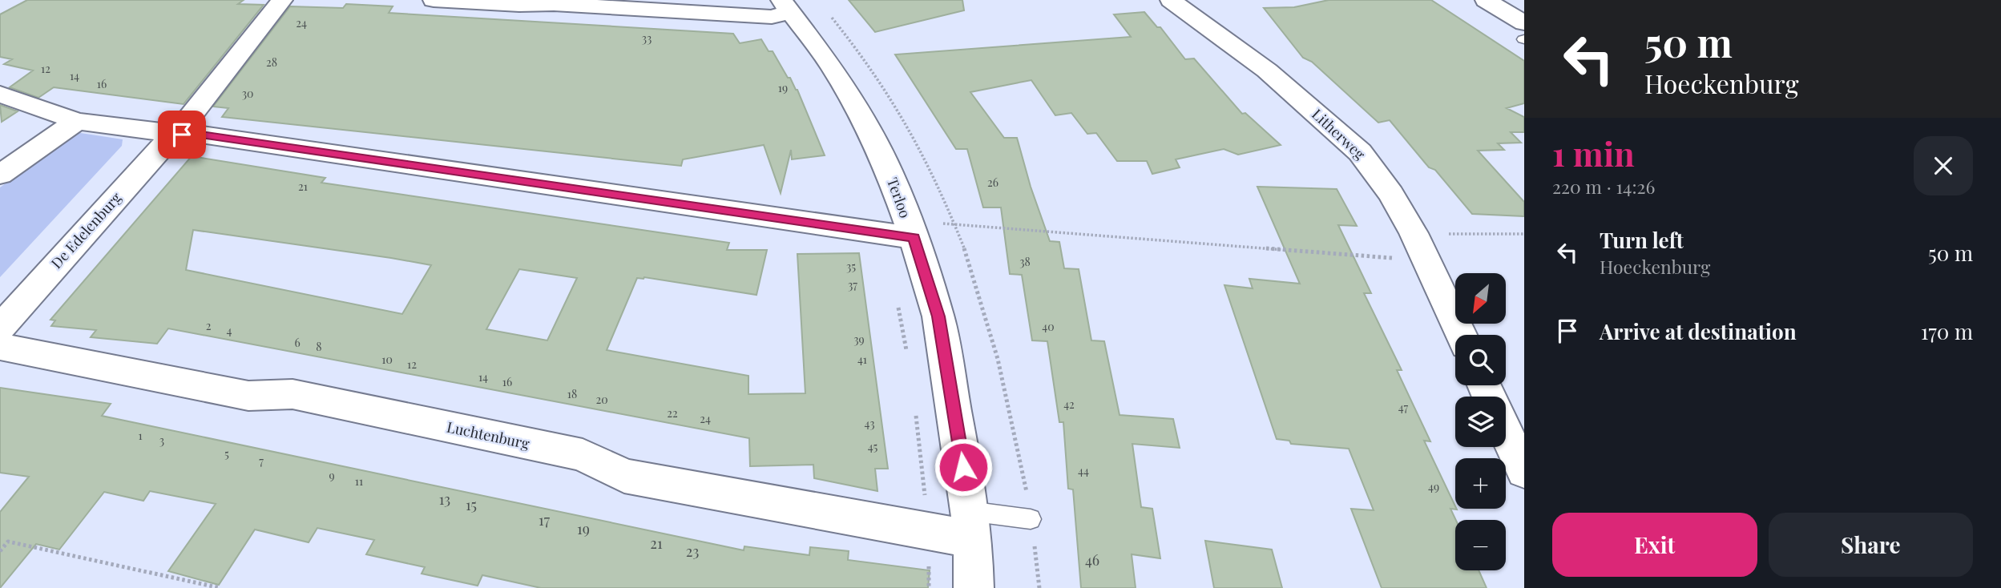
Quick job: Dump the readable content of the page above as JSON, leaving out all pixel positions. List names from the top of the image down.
{
  "streets": {
    "street": [
      "Litherweg",
      "Terloo",
      "De Edelenburg",
      "Luchtenburg"
    ]
  },
  "crossings": [
    ["Terloo", "Luchtenburg"]
  ],
  "house_numbers": [
    "24",
    "33",
    "28",
    "12",
    "14",
    "16",
    "19",
    "30",
    "26",
    "21",
    "38",
    "35",
    "37",
    "2",
    "40",
    "4",
    "39",
    "6",
    "8",
    "10",
    "41",
    "12",
    "14",
    "16",
    "18",
    "20",
    "42",
    "47",
    "22",
    "24",
    "43",
    "1",
    "3",
    "45",
    "5",
    "7",
    "44",
    "9",
    "11",
    "49",
    "13",
    "15",
    "17",
    "19",
    "21",
    "23",
    "46"
  ],
  "north": "bottom left",
  "page": {
    "turn": ["50 m", "Hoeckenburg"],
    "heading": ["1 min", "220 m · 14:26"],
    "list": [
      {
        "name": "Turn left",
        "note": "Hoeckenburg",
        "value": "50 m"
      },
      {
        "name": "Arrive at destination",
        "value": "170 m"
      }
    ],
    "map_buttons": ["+", "−"],
    "buttons": ["Exit", "Share"]
  }
}
